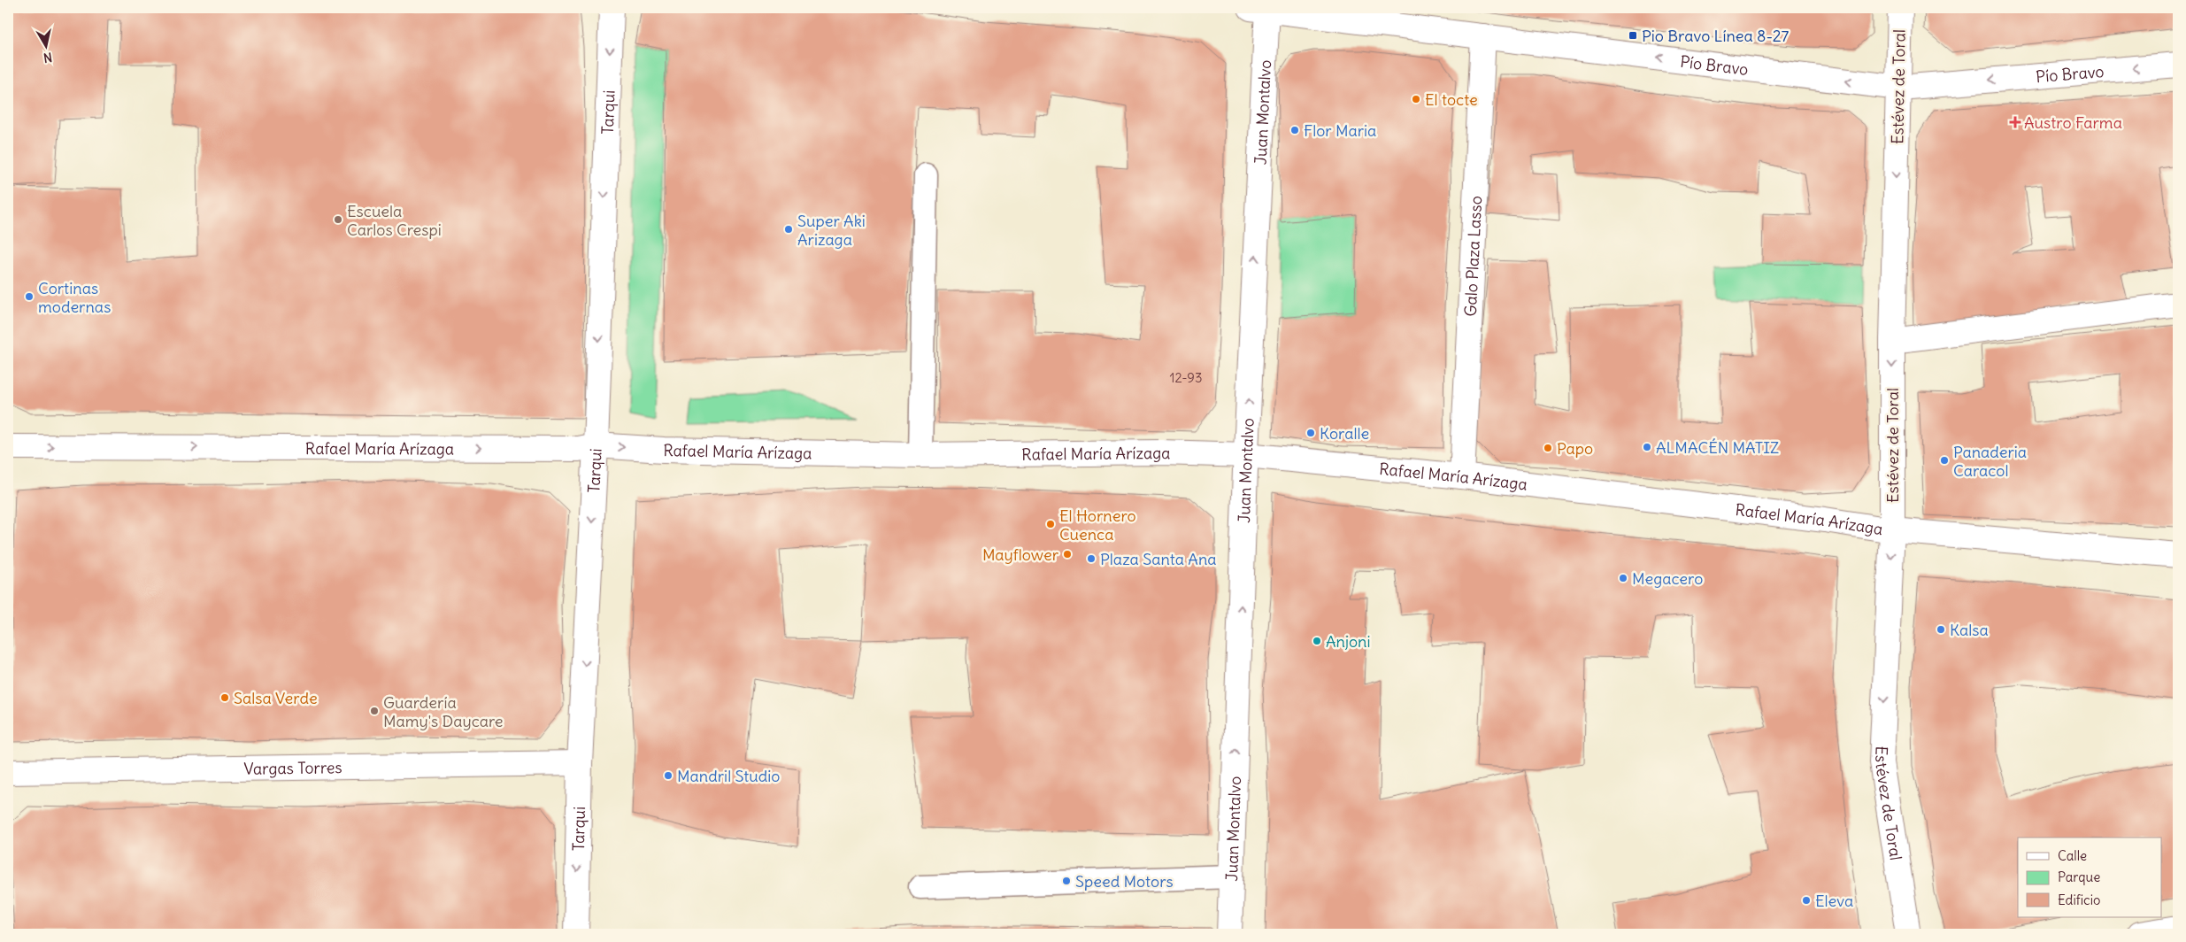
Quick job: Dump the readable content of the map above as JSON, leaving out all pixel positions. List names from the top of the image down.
{
  "streets": {
    "street": [
      "Pío Bravo",
      "Estévez de Toral",
      "Tarqui",
      "Juan Montalvo",
      "Galo Plaza Lasso",
      "Rafael María Arízaga",
      "Vargas Torres"
    ]
  },
  "crossings": [
    ["Pío Bravo", "Estévez de Toral"],
    ["Pío Bravo", "Juan Montalvo"],
    ["Pío Bravo", "Galo Plaza Lasso"],
    ["Estévez de Toral", "Rafael María Arízaga"],
    ["Tarqui", "Rafael María Arízaga"],
    ["Tarqui", "Vargas Torres"],
    ["Juan Montalvo", "Rafael María Arízaga"],
    ["Galo Plaza Lasso", "Rafael María Arízaga"]
  ],
  "one_way": [
    "Pío Bravo",
    "Estévez de Toral",
    "Tarqui",
    "Juan Montalvo",
    "Rafael María Arízaga"
  ],
  "places": {
    "transit": ["Pio Bravo Línea 8-27"],
    "other": [
      "El tocte",
      "Flor Maria",
      "Escuela Carlos Crespi",
      "Super Aki Arizaga",
      "Cortinas modernas",
      "Koralle",
      "ALMACÉN MATIZ",
      "Papo",
      "Panaderia Caracol",
      "El Hornero Cuenca",
      "Mayflower",
      "Plaza Santa Ana",
      "Megacero",
      "Kalsa",
      "Anjoni",
      "Salsa Verde",
      "Guardería Mamy's Daycare",
      "Mandril Studio",
      "Speed Motors",
      "Eleva"
    ],
    "health": ["Austro Farma"]
  },
  "house_numbers": ["12-93"],
  "legend": ["Calle", "Parque", "Edificio"],
  "north": "bottom"
}
